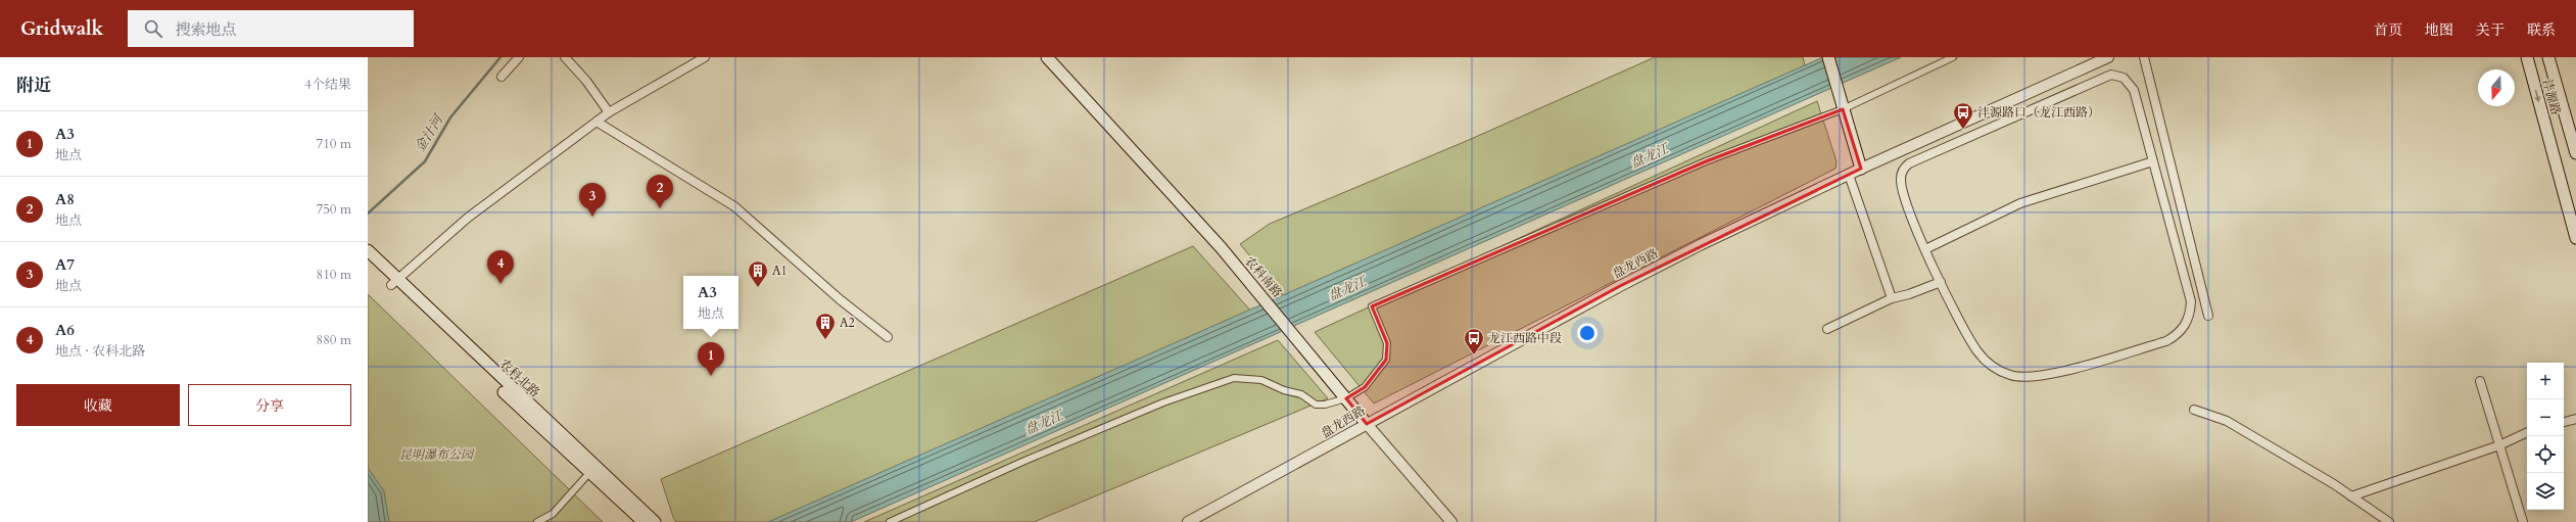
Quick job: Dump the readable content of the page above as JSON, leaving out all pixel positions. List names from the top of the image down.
{
  "streets": {
    "main road": ["沣源路", "农科南路", "农科北路"],
    "street": ["盘龙西路"]
  },
  "crossings": [
    ["盘龙西路", "农科南路"]
  ],
  "water": ["金汁河", "盘龙江"],
  "parks": ["昆明瀑布公园"],
  "places": {
    "bus stop": ["沣源路口（龙江西路）", "龙江西路中段"],
    "building": ["A1", "A2"]
  },
  "north": "bottom",
  "page": {
    "header": "Gridwalk",
    "search": "搜索地点",
    "nav": [
      "首页",
      "地图",
      "关于",
      "联系"
    ],
    "heading": ["附近", "4个结果"],
    "list": [
      {
        "mark": "1",
        "name": "A3",
        "note": "地点",
        "value": "710 m"
      },
      {
        "mark": "2",
        "name": "A8",
        "note": "地点",
        "value": "750 m"
      },
      {
        "mark": "3",
        "name": "A7",
        "note": "地点",
        "value": "810 m"
      },
      {
        "mark": "4",
        "name": "A6",
        "note": "地点 · 农科北路",
        "value": "880 m"
      }
    ],
    "pins": [
      "2",
      "3",
      "4",
      "1"
    ],
    "popup": ["A3", "地点"],
    "map_buttons": ["+", "−"],
    "buttons": ["收藏", "分享"]
  }
}
